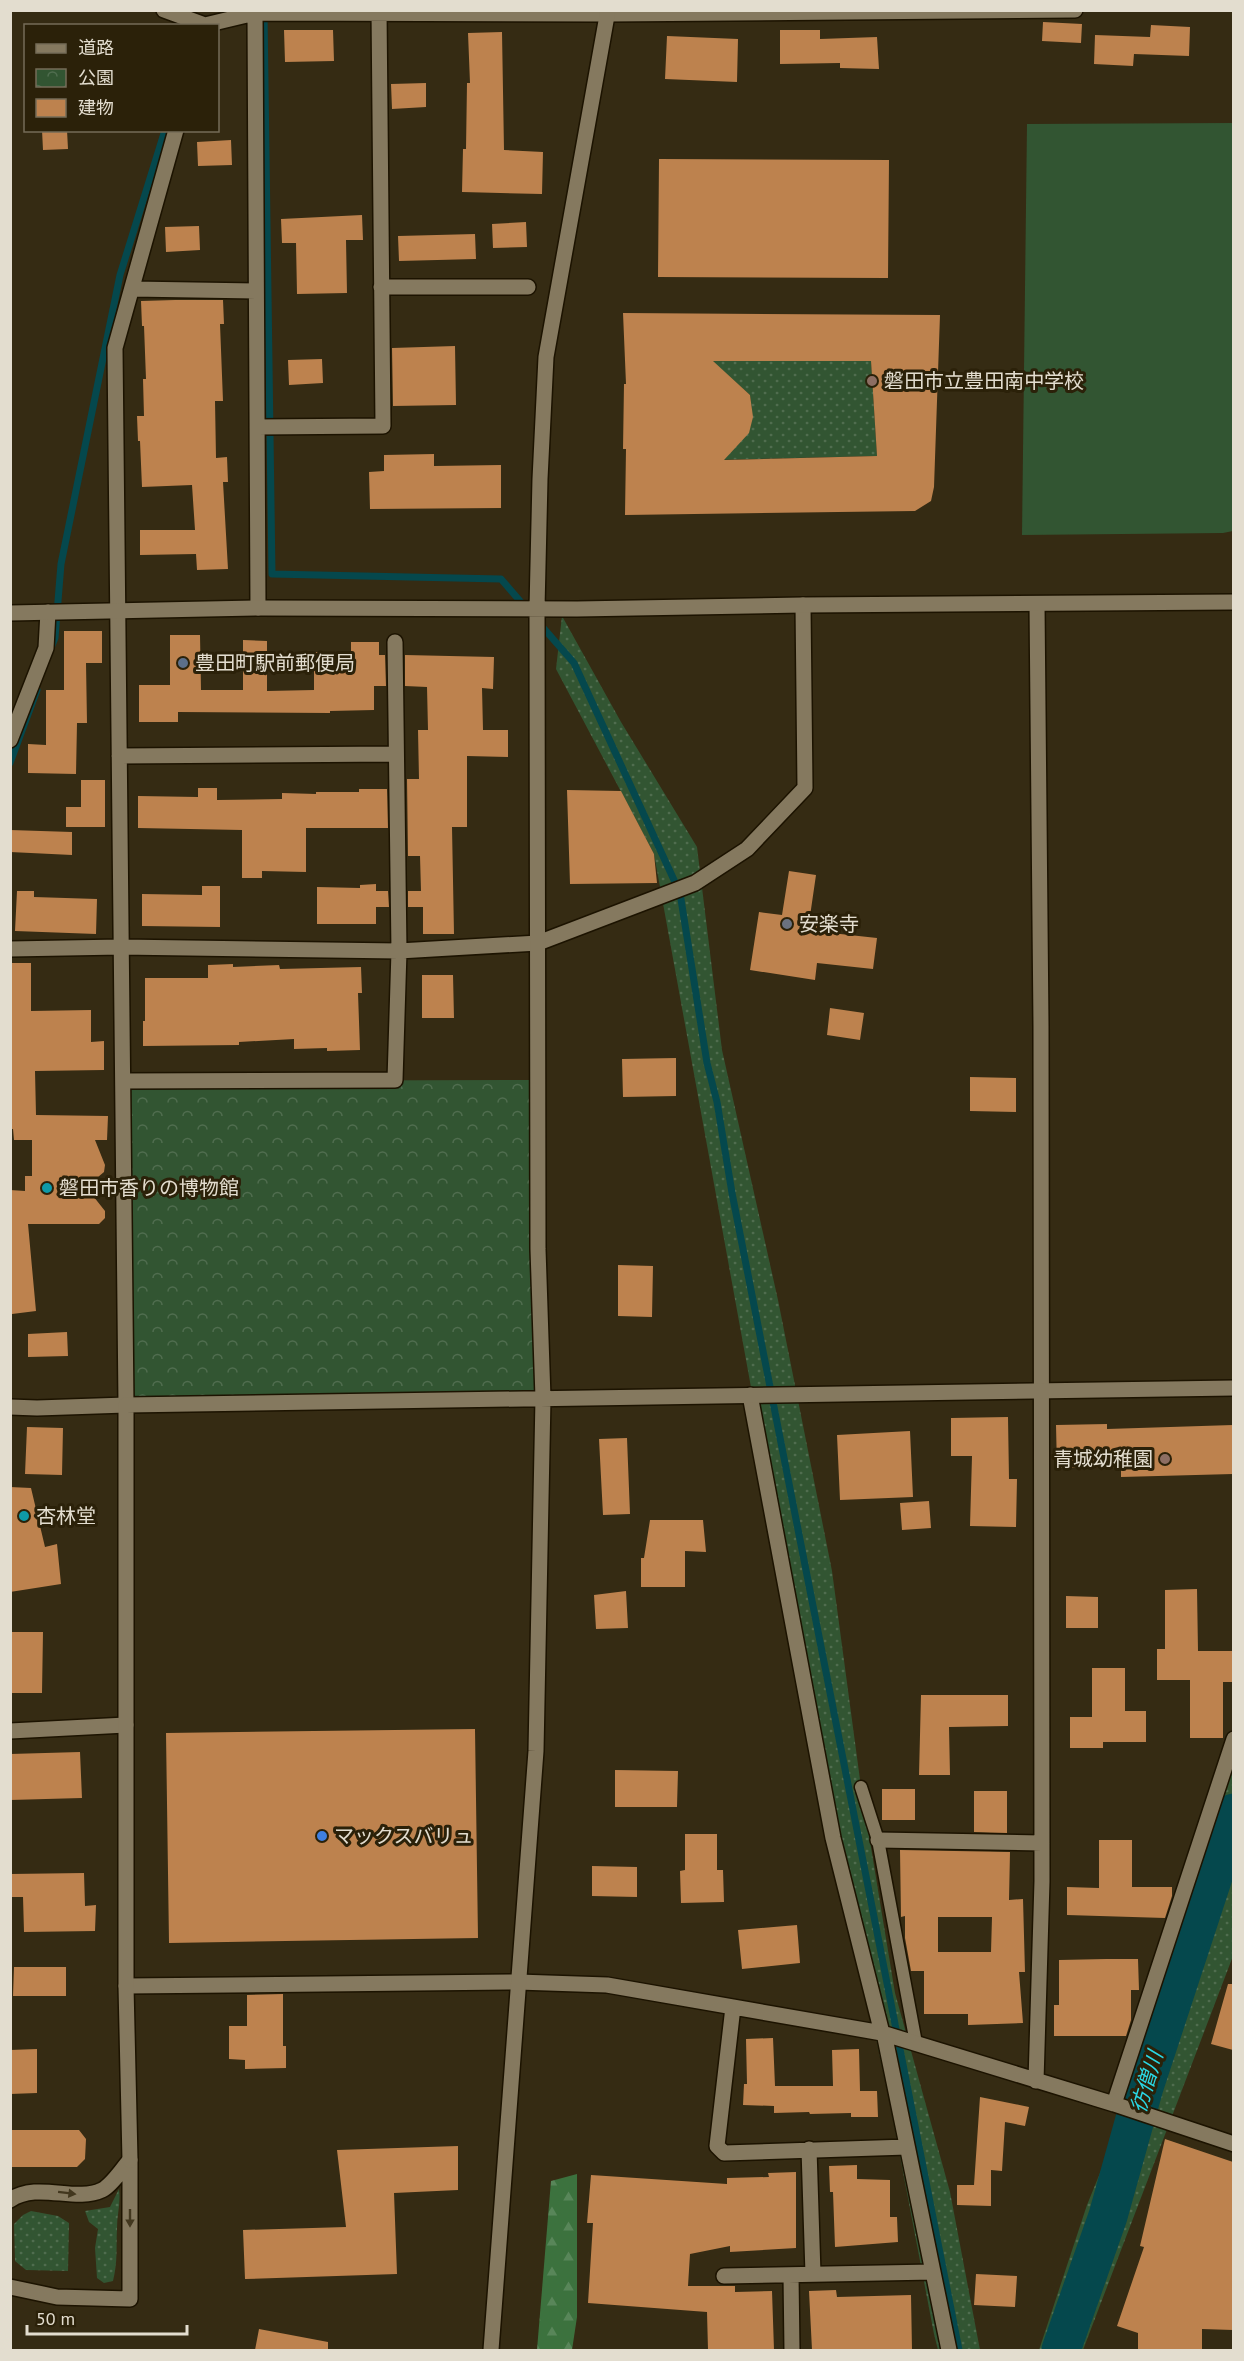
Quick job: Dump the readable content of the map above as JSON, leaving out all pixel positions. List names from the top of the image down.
{
  "water": ["彷僧川"],
  "places": [
    "磐田市立豊田南中学校",
    "豊田町駅前郵便局",
    "安楽寺",
    "磐田市香りの博物館",
    "青城幼稚園",
    "杏林堂",
    "マックスバリュ"
  ],
  "legend": ["道路", "公園", "建物"],
  "scale_bar": "50 m"
}
